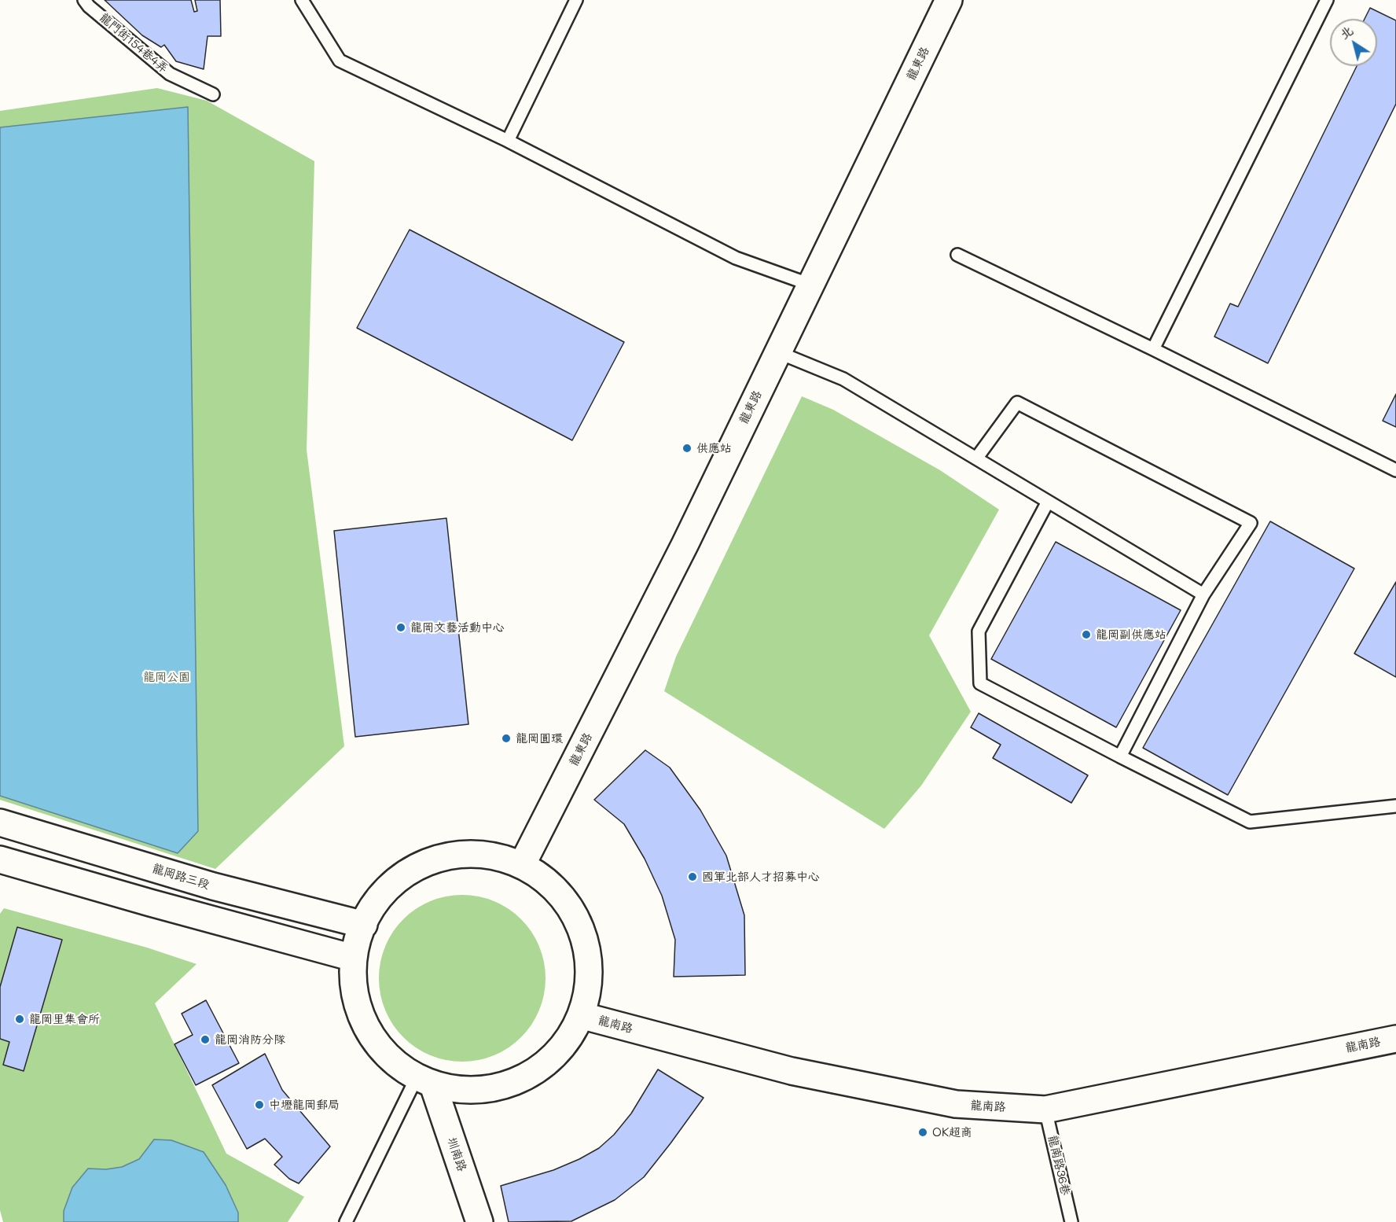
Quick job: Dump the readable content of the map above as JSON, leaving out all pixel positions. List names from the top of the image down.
{
  "streets": {
    "main road": [
      "龍東路",
      "龍岡路三段",
      "龍南路",
      "圳南路"
    ],
    "lane": ["龍門街154巷4弄", "龍南路36巷"]
  },
  "crossings": [
    ["龍南路", "龍南路36巷"]
  ],
  "parks": ["龍岡公園"],
  "places": [
    "供應站",
    "龍岡文藝活動中心",
    "龍岡副供應站",
    "龍岡圓環",
    "國軍北部人才招募中心",
    "龍岡里集會所",
    "龍岡消防分隊",
    "中壢龍岡郵局",
    "OK超商"
  ],
  "north": "top left"
}
